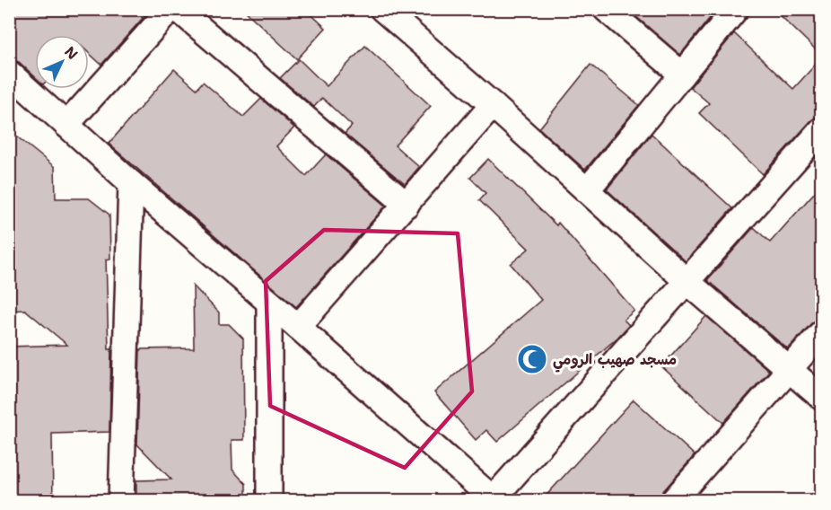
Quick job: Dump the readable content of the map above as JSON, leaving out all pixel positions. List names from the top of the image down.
{
  "places": {
    "mosque": ["مسجد صهيب الرومي"]
  },
  "north": "top right"
}
